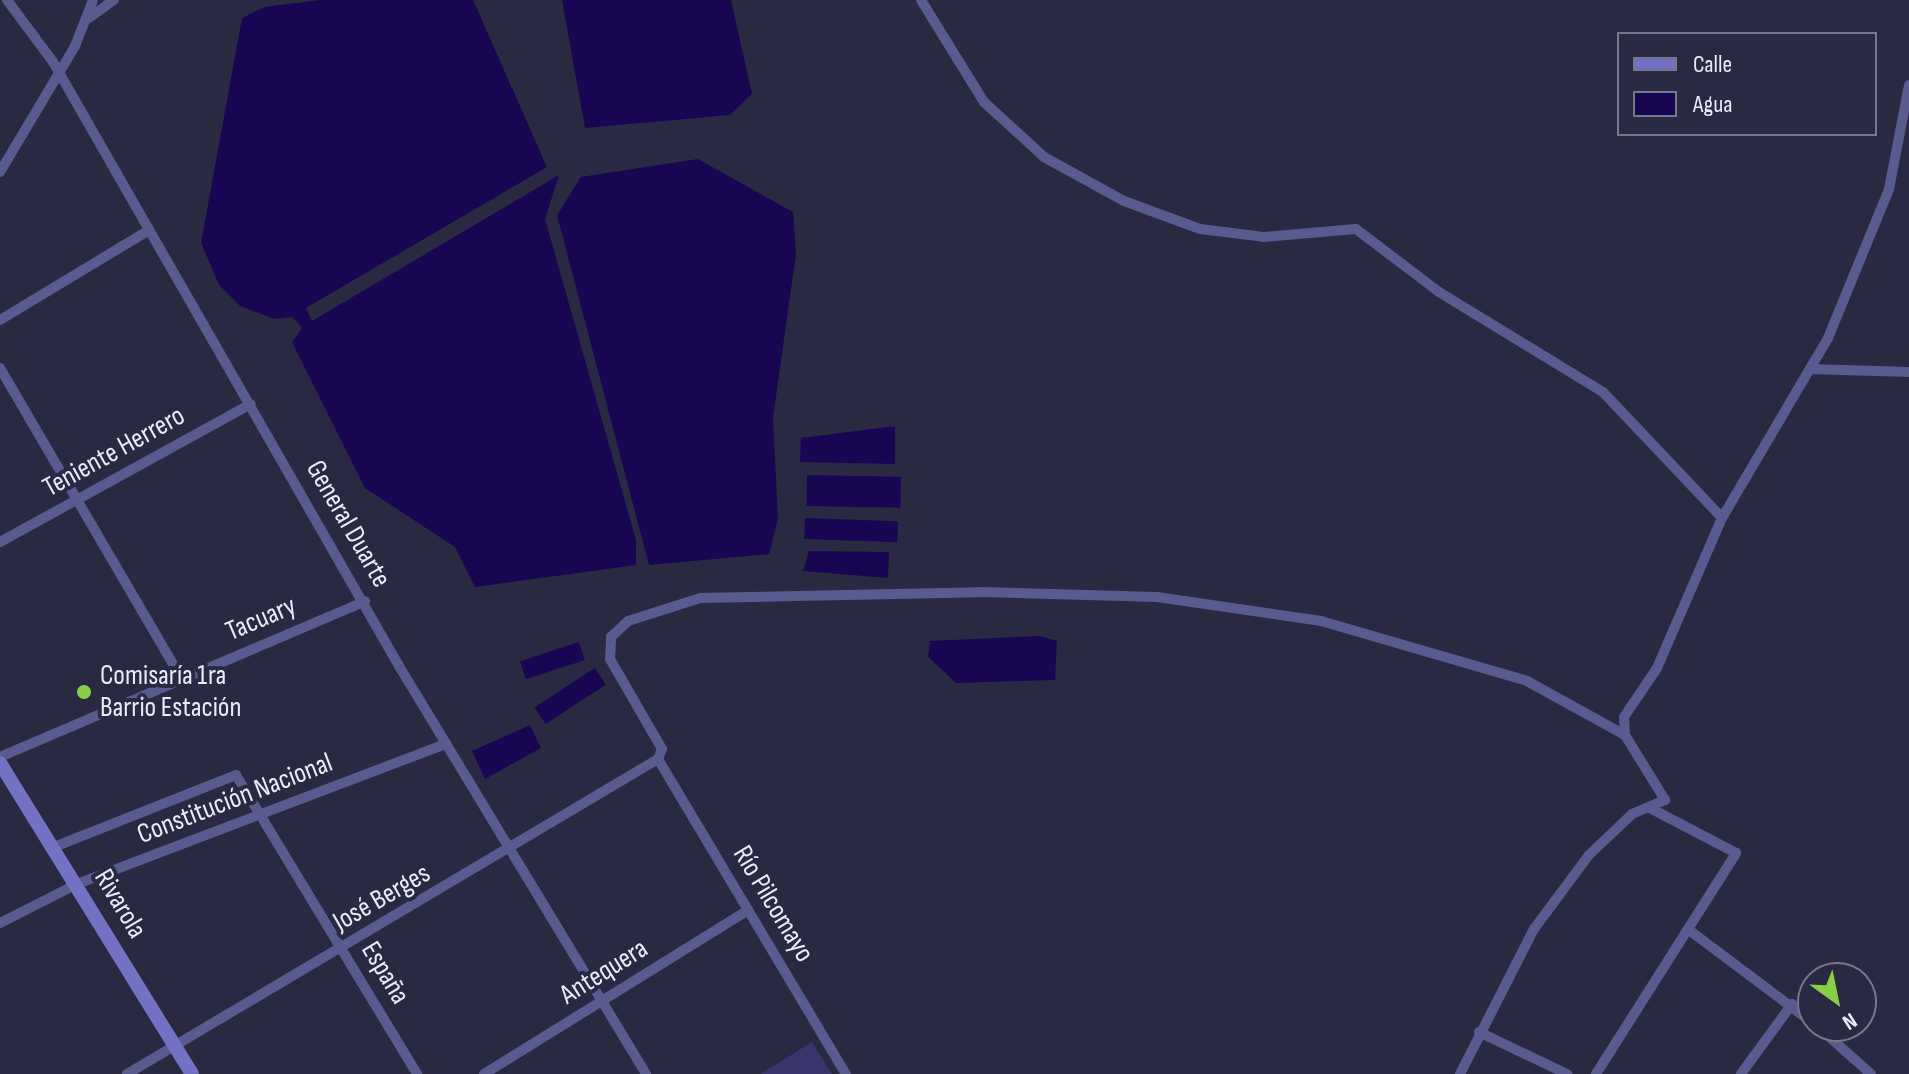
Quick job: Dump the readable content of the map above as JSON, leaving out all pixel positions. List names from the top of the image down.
{
  "streets": {
    "street": [
      "Teniente Herrero",
      "General Duarte",
      "Tacuary",
      "Constitución Nacional",
      "José Berges",
      "Rivarola",
      "Río Pilcomayo",
      "Antequera",
      "España"
    ]
  },
  "crossings": [
    ["Teniente Herrero", "General Duarte"],
    ["General Duarte", "Tacuary"],
    ["General Duarte", "Constitución Nacional"],
    ["General Duarte", "José Berges"],
    ["General Duarte", "Antequera"],
    ["Tacuary", "Rivarola"],
    ["Constitución Nacional", "Rivarola"],
    ["Constitución Nacional", "España"],
    ["José Berges", "Rivarola"],
    ["José Berges", "Río Pilcomayo"],
    ["José Berges", "España"],
    ["Rivarola", "España"],
    ["Río Pilcomayo", "Antequera"]
  ],
  "places": ["Comisaría 1ra Barrio Estación"],
  "legend": ["Calle", "Agua"],
  "north": "bottom right"
}
